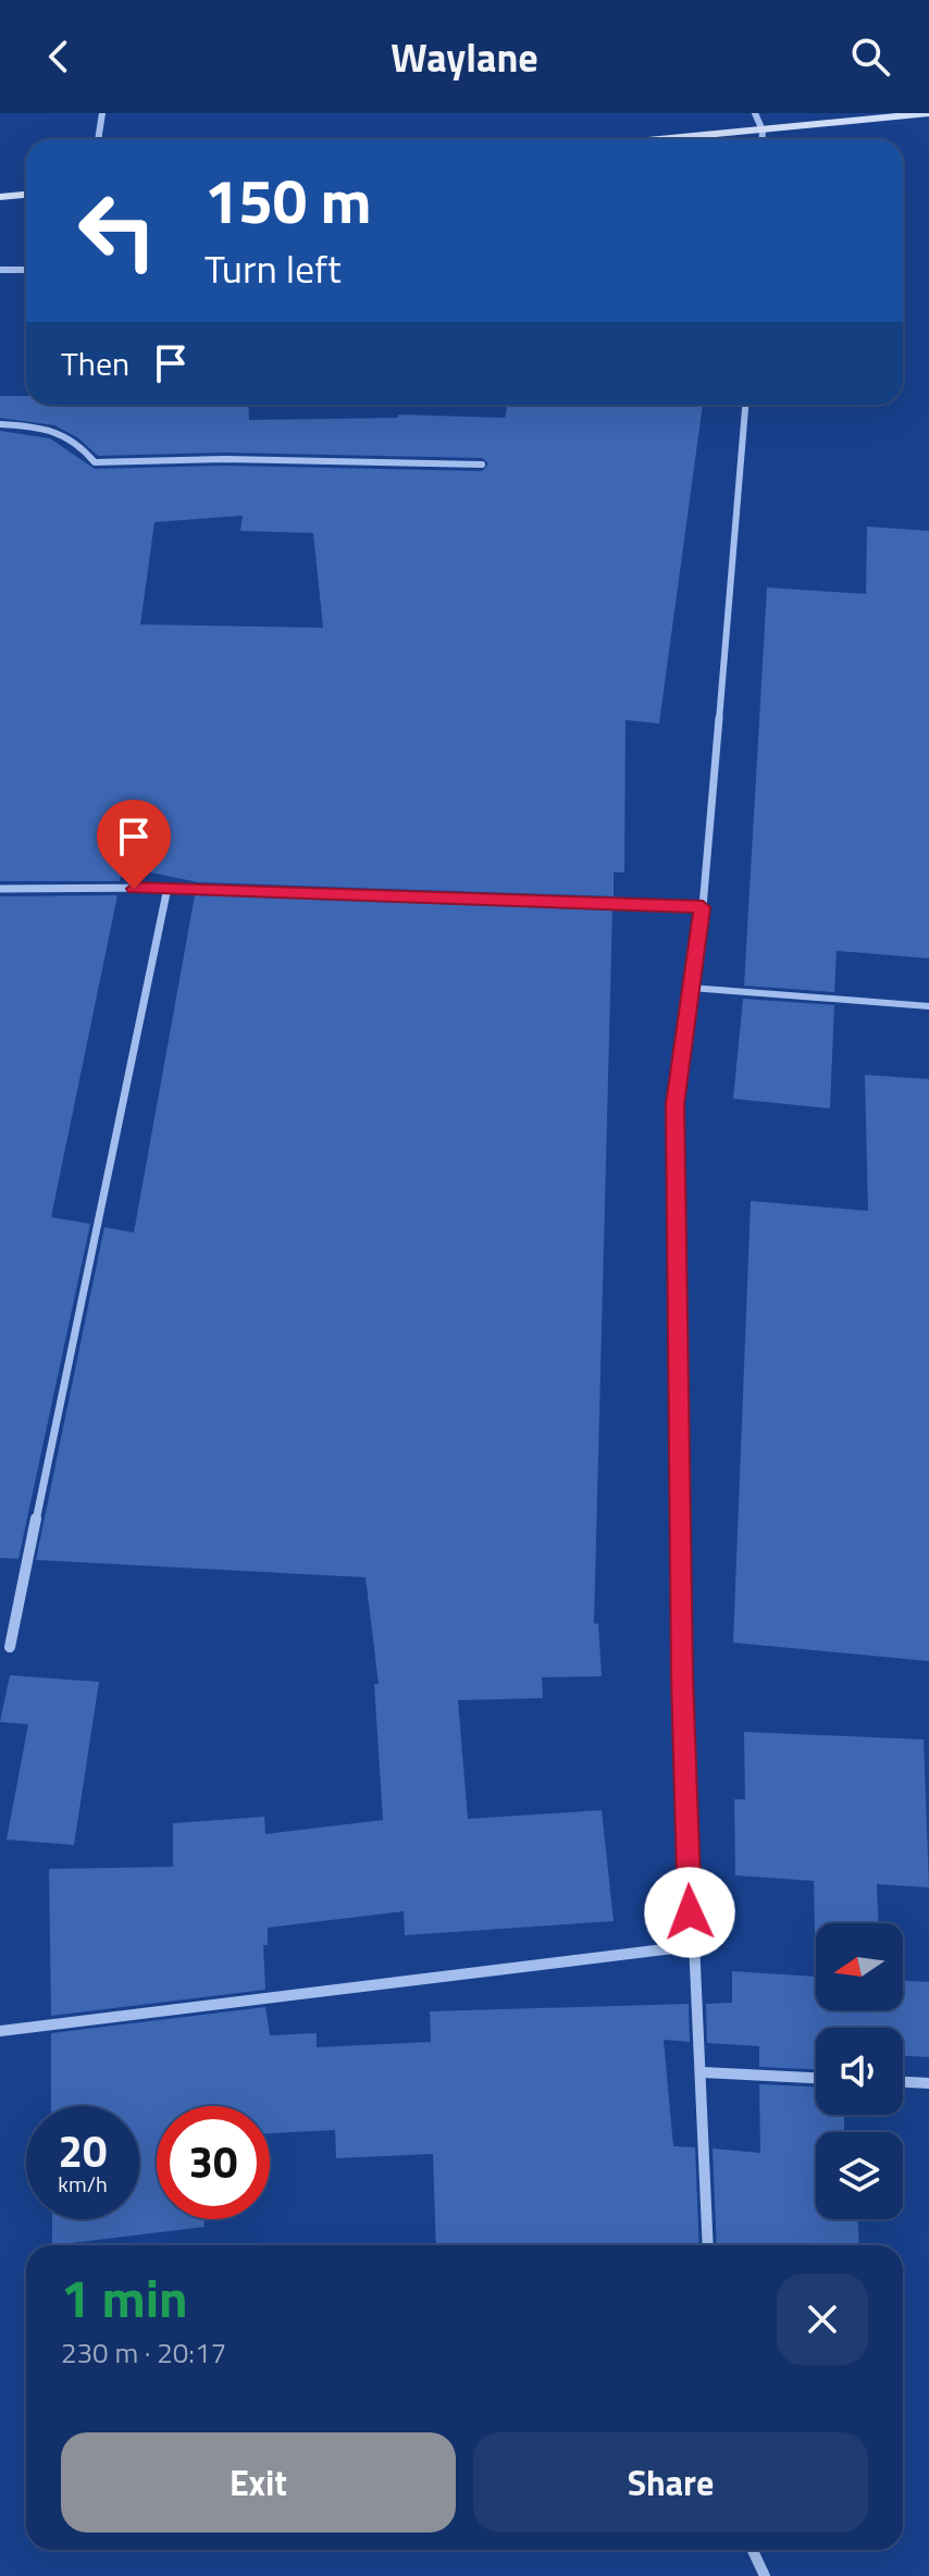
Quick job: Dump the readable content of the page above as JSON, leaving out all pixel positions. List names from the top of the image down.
{
  "north": "left",
  "page": {
    "header": "Waylane",
    "turn": ["150 m", "Turn left"],
    "then": "Then",
    "speed": "20 km/h",
    "limit": "30",
    "heading": ["1 min", "230 m · 20:17"],
    "buttons": ["Exit", "Share"]
  }
}
